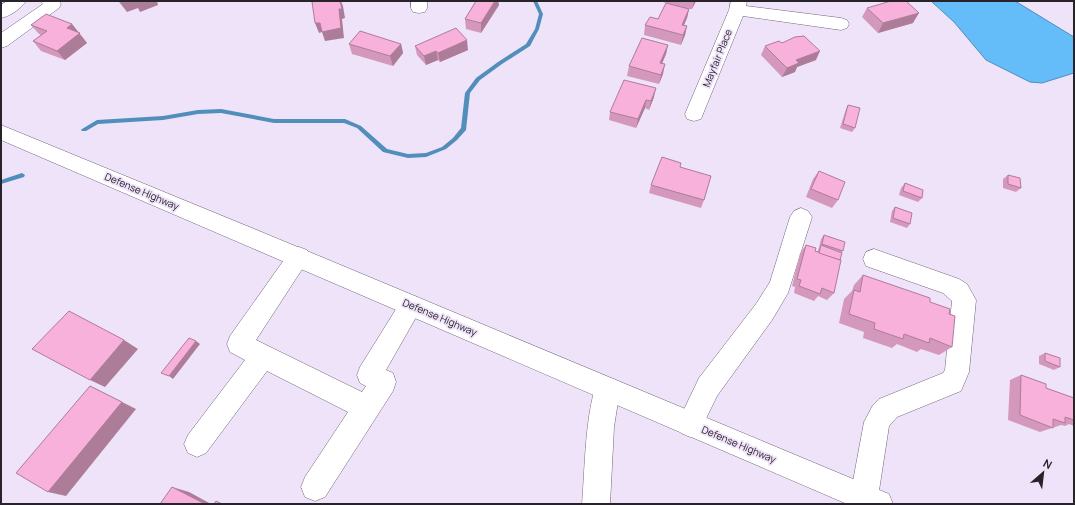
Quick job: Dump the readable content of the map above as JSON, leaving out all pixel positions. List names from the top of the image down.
{
  "streets": {
    "main road": ["Mayfair Place", "Defense Highway"]
  },
  "north": "top right"
}
